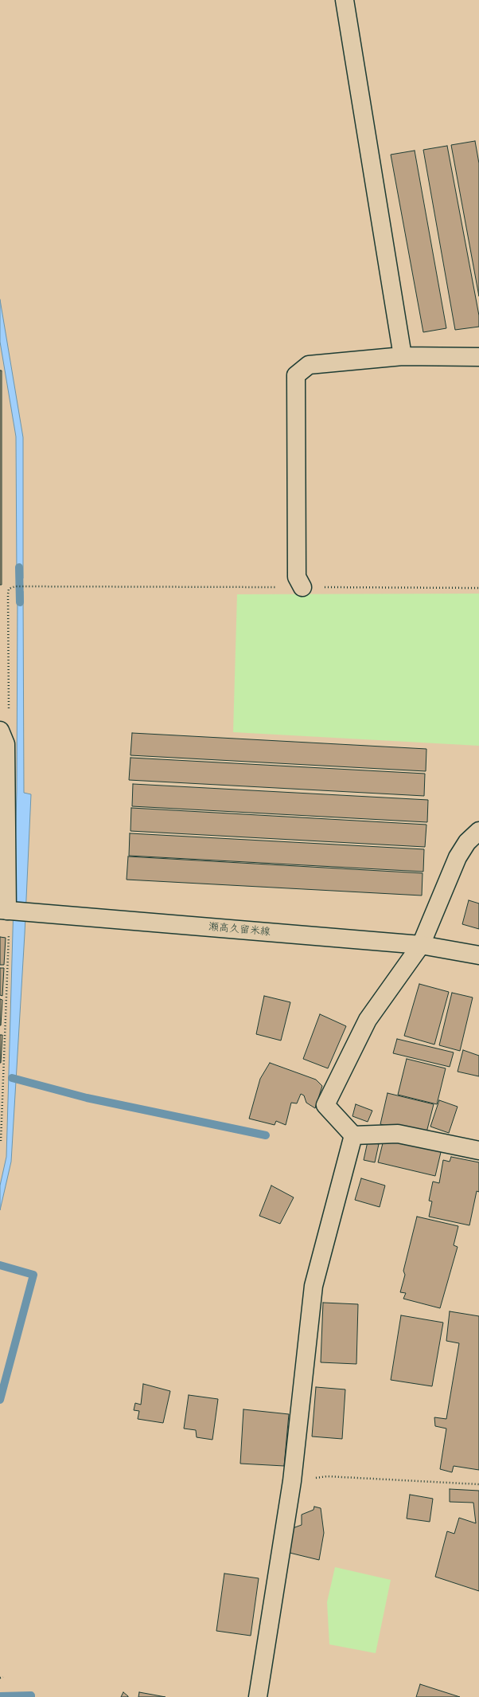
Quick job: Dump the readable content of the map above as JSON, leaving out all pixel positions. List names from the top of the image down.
{
  "streets": {
    "street": ["瀬高久留米線"]
  }
}
